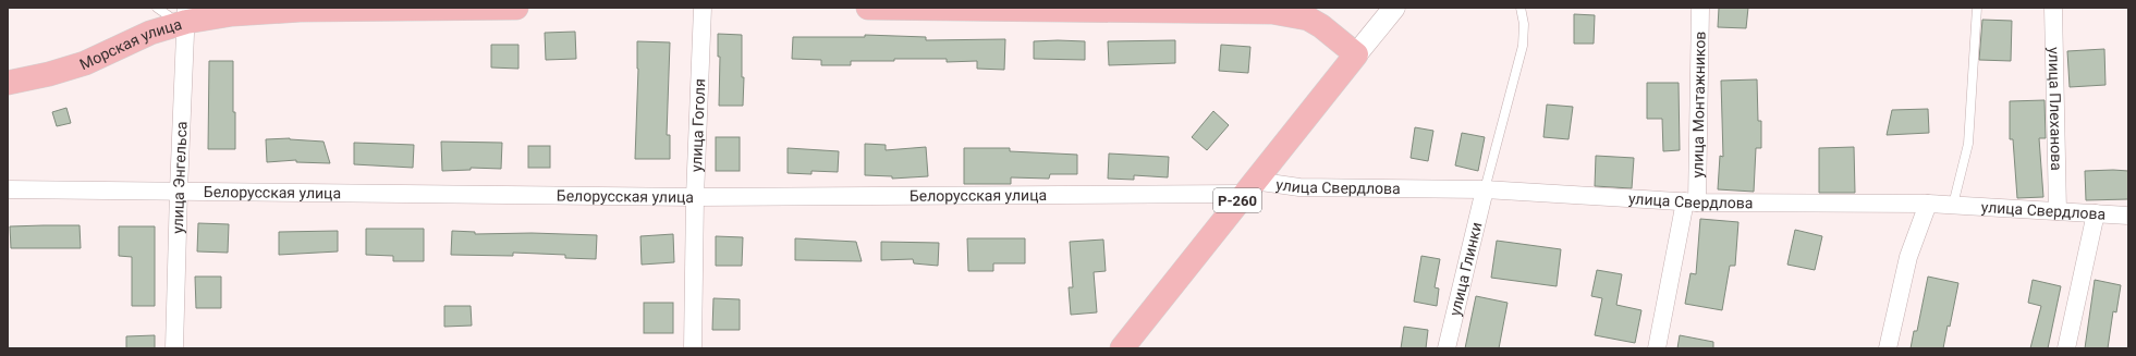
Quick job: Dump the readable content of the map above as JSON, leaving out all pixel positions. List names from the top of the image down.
{
  "streets": {
    "highway": ["Морская улица", "Р-260"],
    "street": [
      "улица Монтажников",
      "улица Плеханова",
      "улица Гоголя",
      "улица Энгельса",
      "улица Свердлова",
      "Белорусская улица",
      "улица Глинки"
    ]
  },
  "crossings": [
    ["Морская улица", "улица Энгельса"],
    ["улица Монтажников", "улица Свердлова"],
    ["улица Плеханова", "улица Свердлова"],
    ["улица Гоголя", "Белорусская улица"],
    ["улица Энгельса", "Белорусская улица"],
    ["улица Свердлова", "Белорусская улица"],
    ["улица Свердлова", "Р-260"],
    ["улица Свердлова", "улица Глинки"],
    ["Белорусская улица", "Р-260"]
  ]
}
